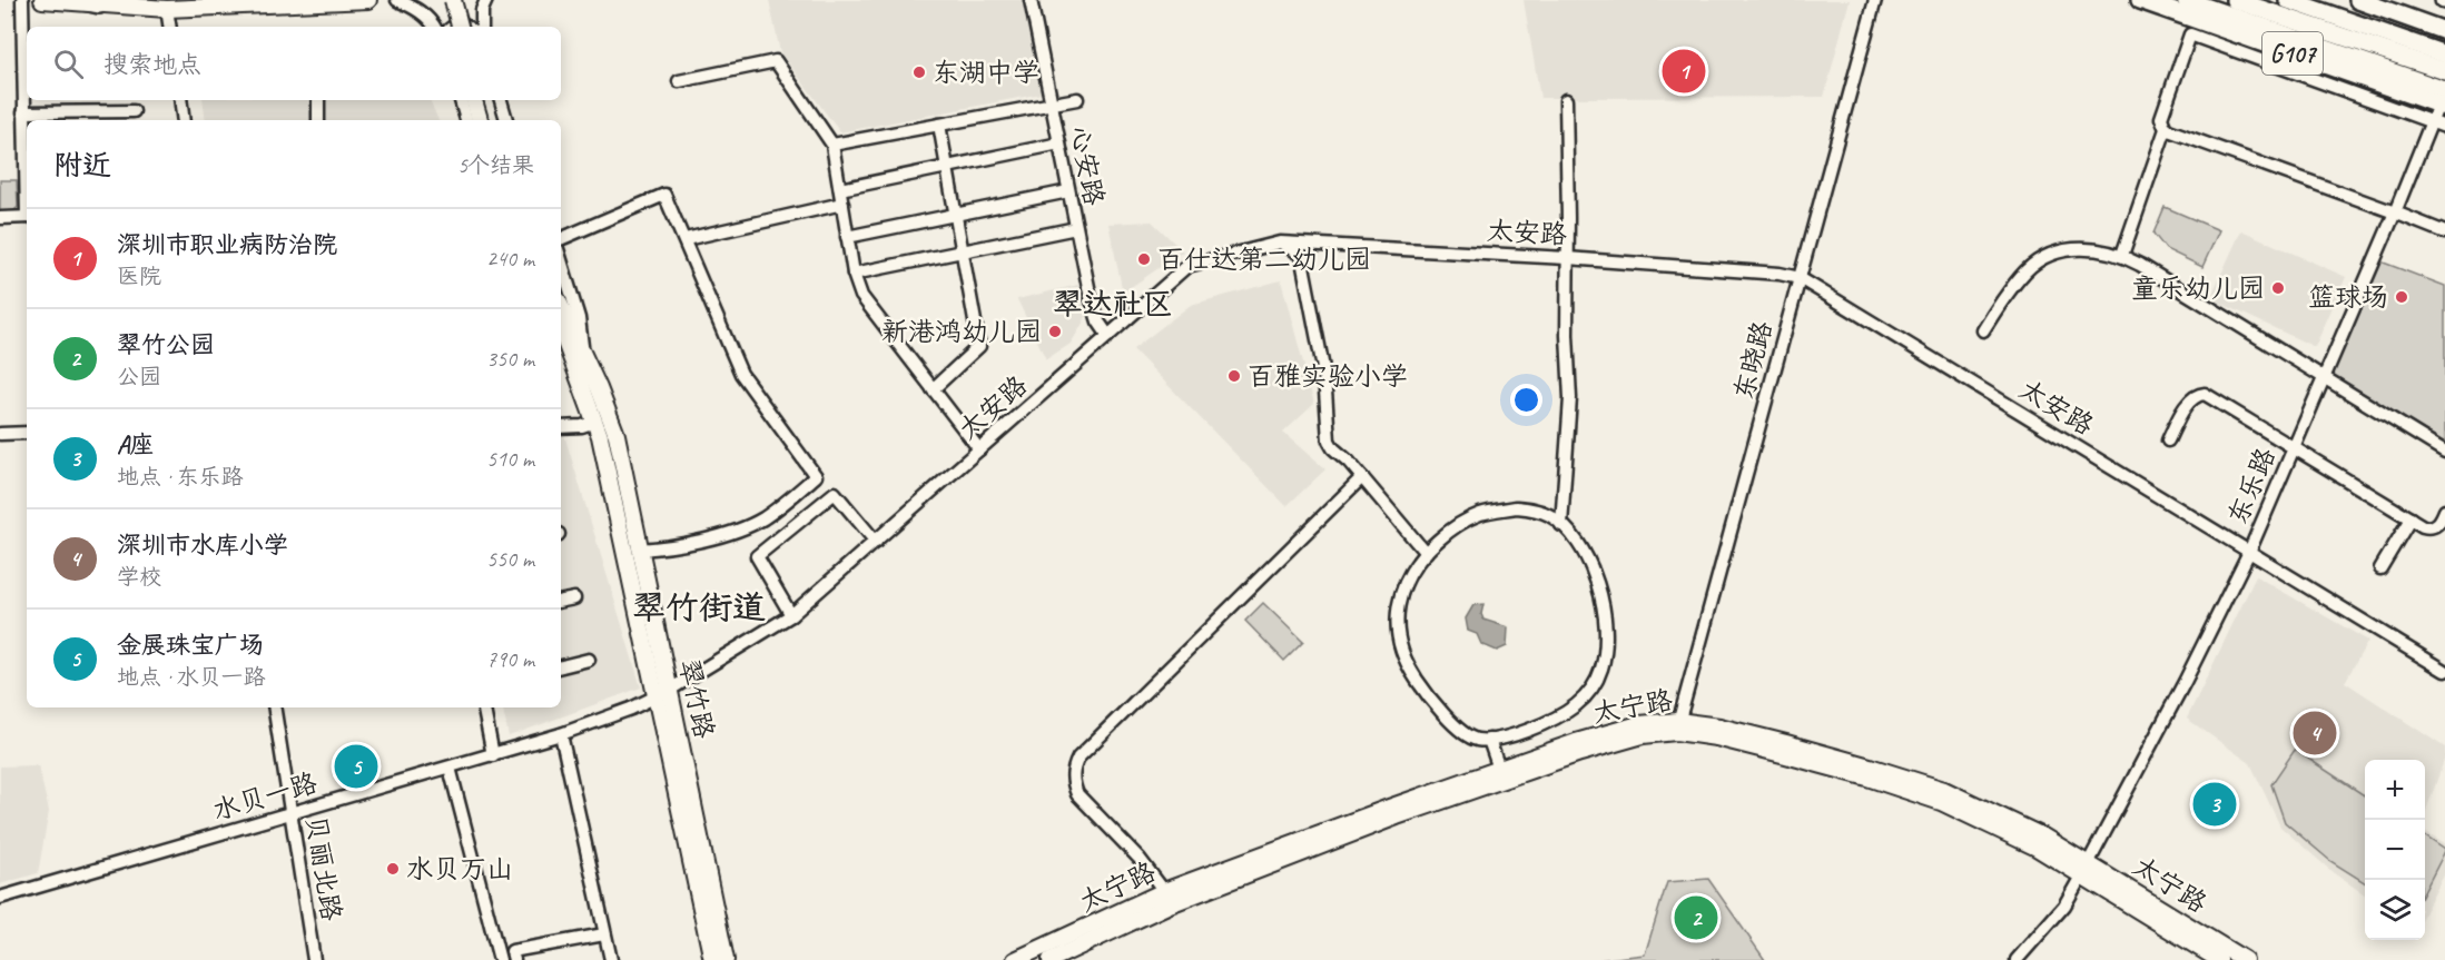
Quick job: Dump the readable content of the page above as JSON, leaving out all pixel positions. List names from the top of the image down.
{
  "streets": {
    "highway": ["G107"],
    "main road": ["翠竹路", "太宁路"],
    "street": [
      "心安路",
      "太安路",
      "东晓路",
      "东乐路",
      "水贝一路",
      "贝丽北路"
    ]
  },
  "crossings": [
    ["G107", "东乐路"],
    ["心安路", "太安路"],
    ["太安路", "东晓路"],
    ["太安路", "东乐路"],
    ["太安路", "翠竹路"],
    ["太安路", "水贝一路"],
    ["东晓路", "太宁路"],
    ["东乐路", "太宁路"],
    ["翠竹路", "水贝一路"],
    ["水贝一路", "贝丽北路"]
  ],
  "districts": ["翠达社区", "翠竹街道"],
  "places": [
    "东湖中学",
    "百仕达第二幼儿园",
    "童乐幼儿园",
    "篮球场",
    "新港鸿幼儿园",
    "百雅实验小学",
    "水贝万山"
  ],
  "page": {
    "search": "搜索地点",
    "pins": [
      "1",
      "4",
      "5",
      "3",
      "2"
    ],
    "heading": ["附近", "5个结果"],
    "list": [
      {
        "mark": "1",
        "name": "深圳市职业病防治院",
        "note": "医院",
        "value": "240 m"
      },
      {
        "mark": "2",
        "name": "翠竹公园",
        "note": "公园",
        "value": "350 m"
      },
      {
        "mark": "3",
        "name": "A座",
        "note": "地点 · 东乐路",
        "value": "510 m"
      },
      {
        "mark": "4",
        "name": "深圳市水库小学",
        "note": "学校",
        "value": "550 m"
      },
      {
        "mark": "5",
        "name": "金展珠宝广场",
        "note": "地点 · 水贝一路",
        "value": "790 m"
      }
    ],
    "map_buttons": ["+", "−"]
  }
}
